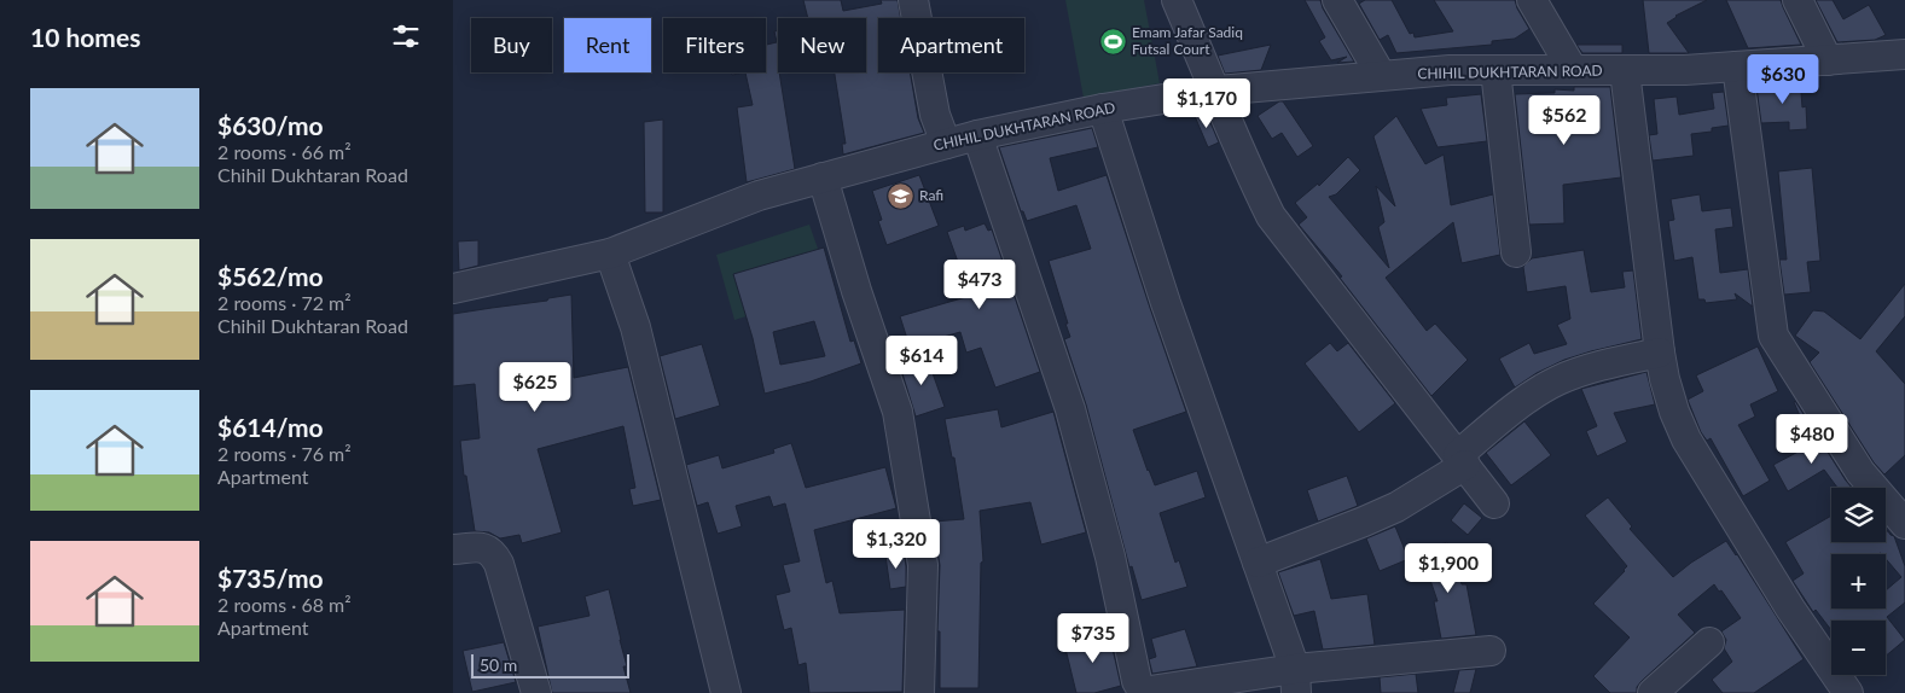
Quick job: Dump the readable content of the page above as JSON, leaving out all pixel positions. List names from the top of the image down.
{
  "streets": {
    "street": ["CHIHIL DUKHTARAN ROAD"]
  },
  "places": {
    "sports": ["Emam Jafar Sadiq Futsal Court"],
    "school or university": ["Rafi"]
  },
  "scale_bar": "50 m",
  "page": {
    "heading": "10 homes",
    "chip": [
      "Buy",
      "Rent",
      "Filters",
      "New",
      "Apartment"
    ],
    "price": [
      "$630",
      "$1,170",
      "$562",
      "$473",
      "$614",
      "$625",
      "$480",
      "$1,320",
      "$1,900",
      "$735"
    ],
    "list": [
      {
        "name": "$630/mo",
        "note": "2 rooms · 66 m² · Chihil Dukhtaran Road"
      },
      {
        "name": "$562/mo",
        "note": "2 rooms · 72 m² · Chihil Dukhtaran Road"
      },
      {
        "name": "$614/mo",
        "note": "2 rooms · 76 m² · Apartment"
      },
      {
        "name": "$735/mo",
        "note": "2 rooms · 68 m² · Apartment"
      }
    ],
    "map_buttons": ["+", "−"],
    "scale": "50 m"
  }
}
